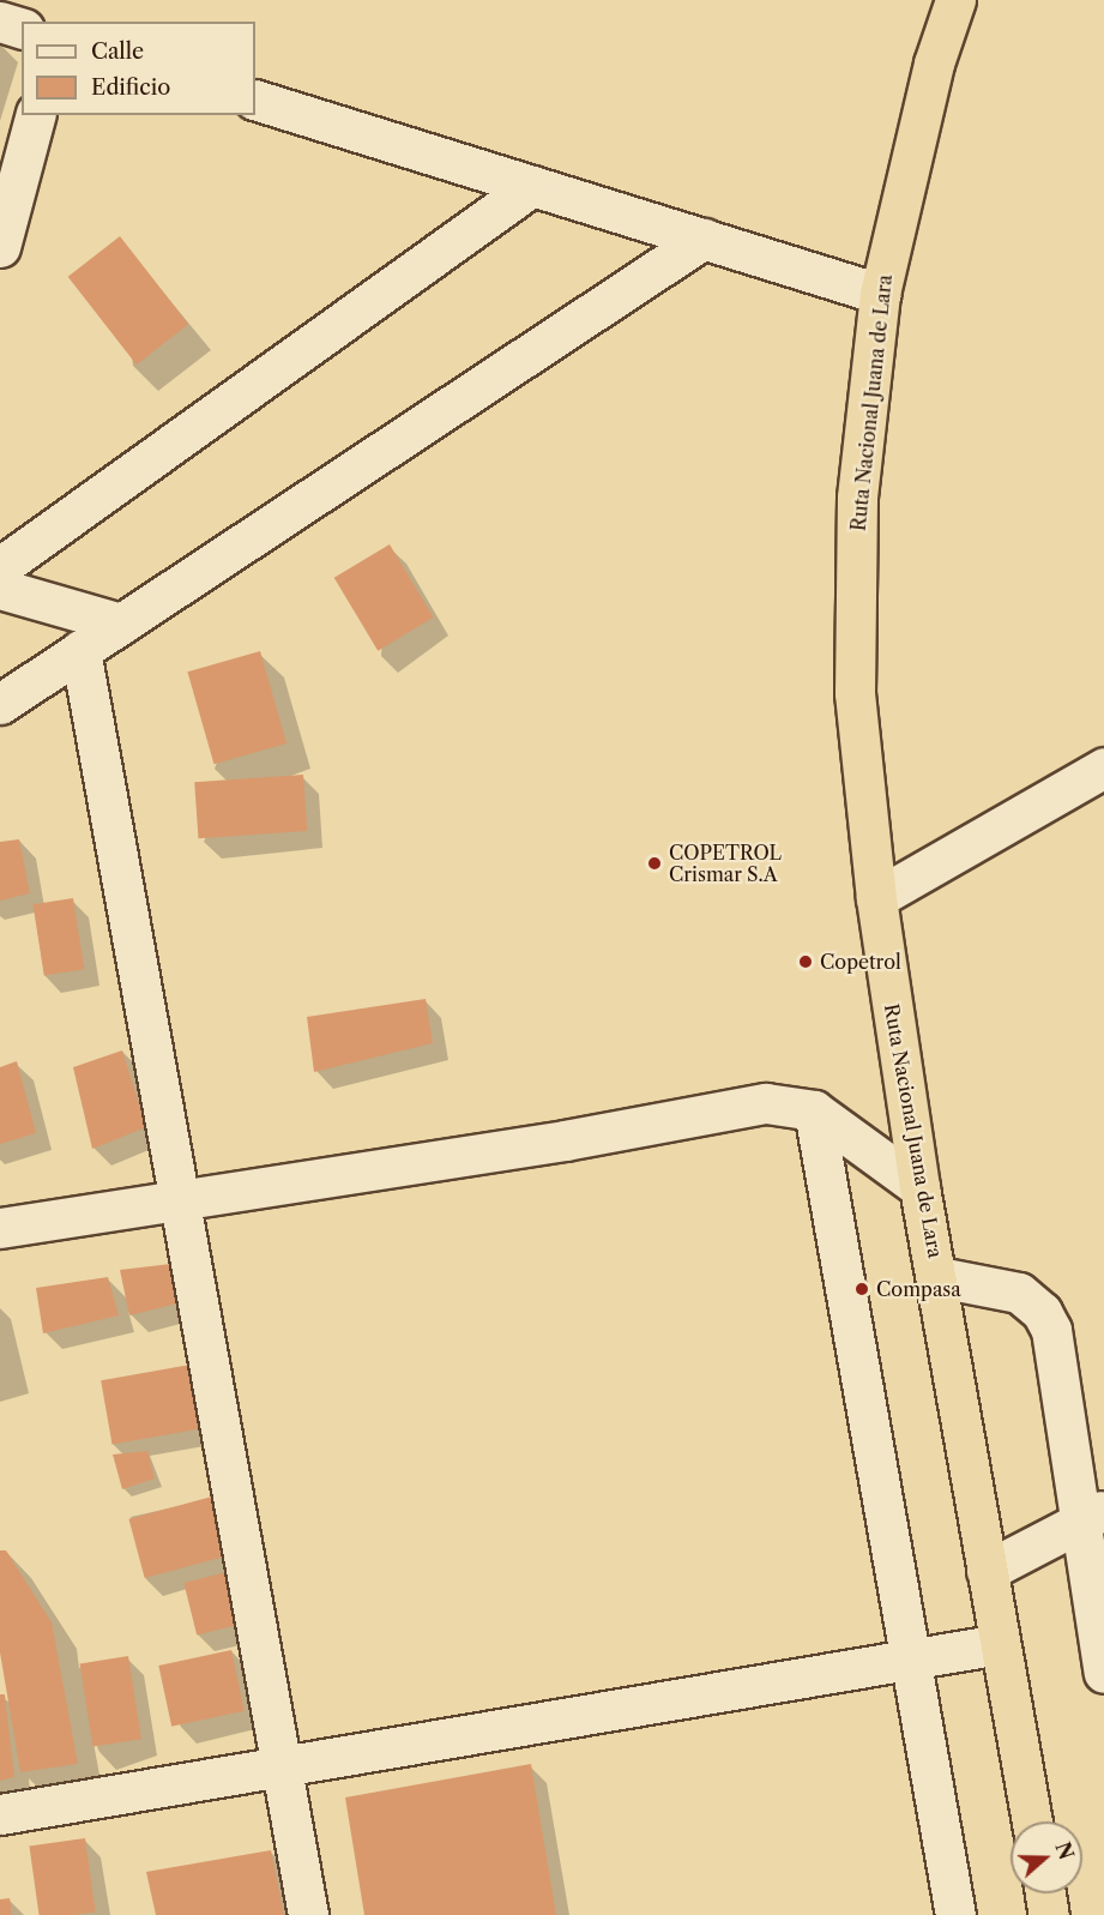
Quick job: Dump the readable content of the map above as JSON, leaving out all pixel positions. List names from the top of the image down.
{
  "streets": {
    "highway": ["Ruta Nacional Juana de Lara"]
  },
  "places": ["COPETROL Crismar S.A", "Copetrol", "Compasa"],
  "legend": ["Calle", "Edificio"],
  "north": "right"
}
